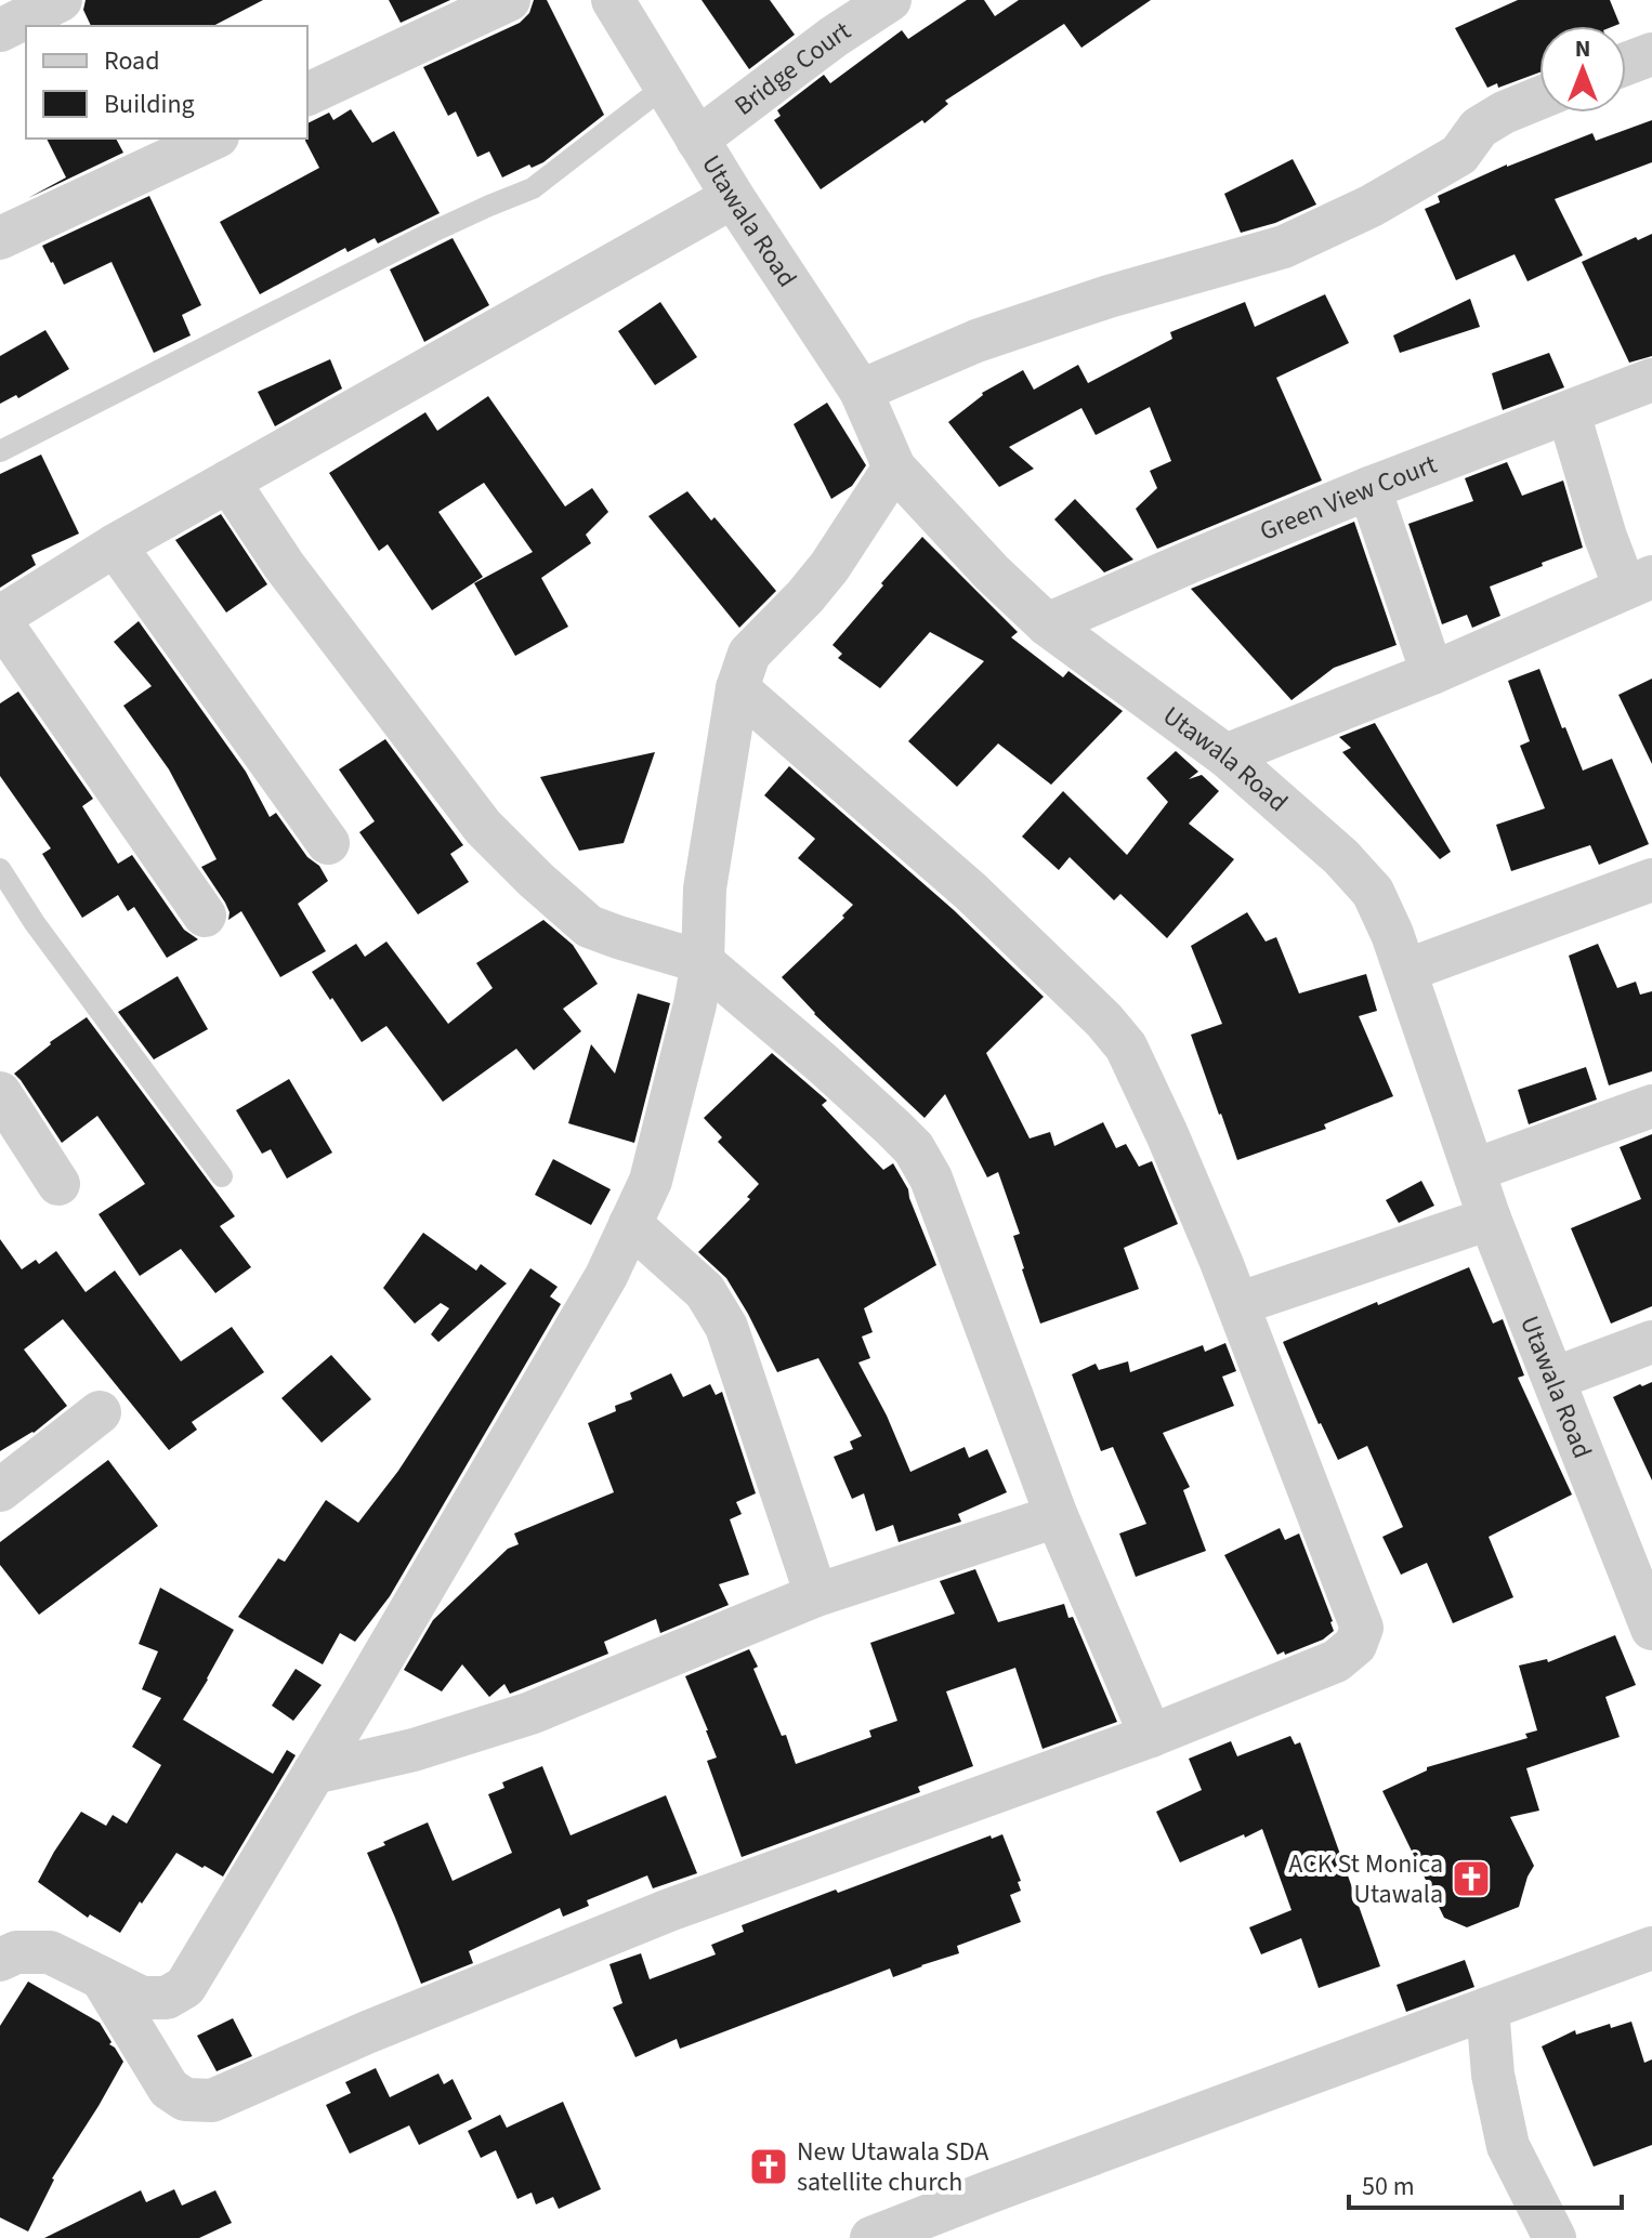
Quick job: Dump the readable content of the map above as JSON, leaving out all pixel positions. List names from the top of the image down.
{
  "streets": {
    "street": ["Bridge Court", "Utawala Road", "Green View Court"]
  },
  "crossings": [
    ["Bridge Court", "Utawala Road"],
    ["Utawala Road", "Green View Court"]
  ],
  "places": {
    "church": ["ACK St Monica Utawala", "New Utawala SDA satellite church"]
  },
  "legend": ["Road", "Building"],
  "scale_bar": "50 m",
  "north": "top"
}
